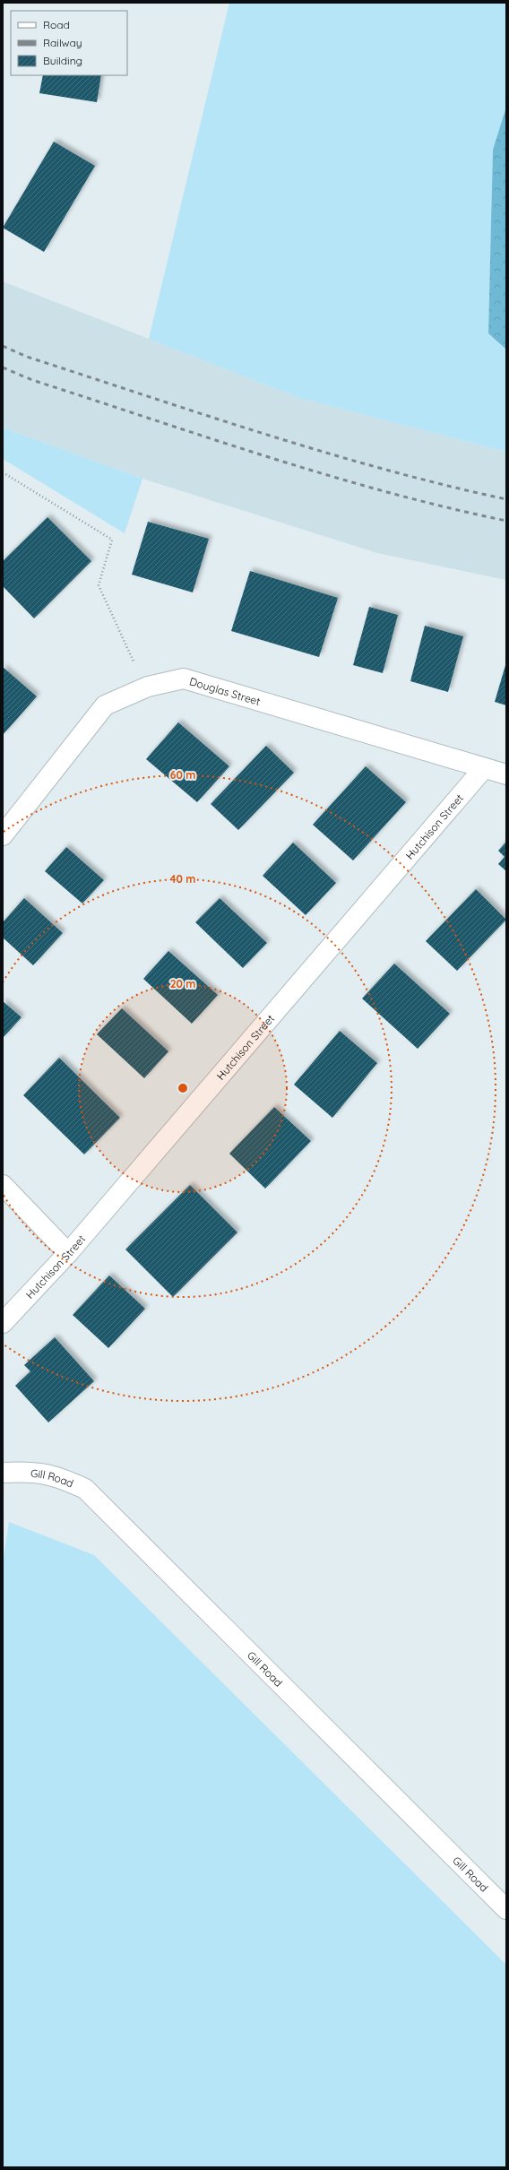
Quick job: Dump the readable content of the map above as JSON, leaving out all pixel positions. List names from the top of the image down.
{
  "streets": {
    "street": ["Douglas Street", "Hutchison Street", "Gill Road"]
  },
  "crossings": [
    ["Douglas Street", "Hutchison Street"]
  ],
  "legend": ["Road", "Railway", "Building"],
  "rings": ["60 m", "40 m", "20 m"]
}
